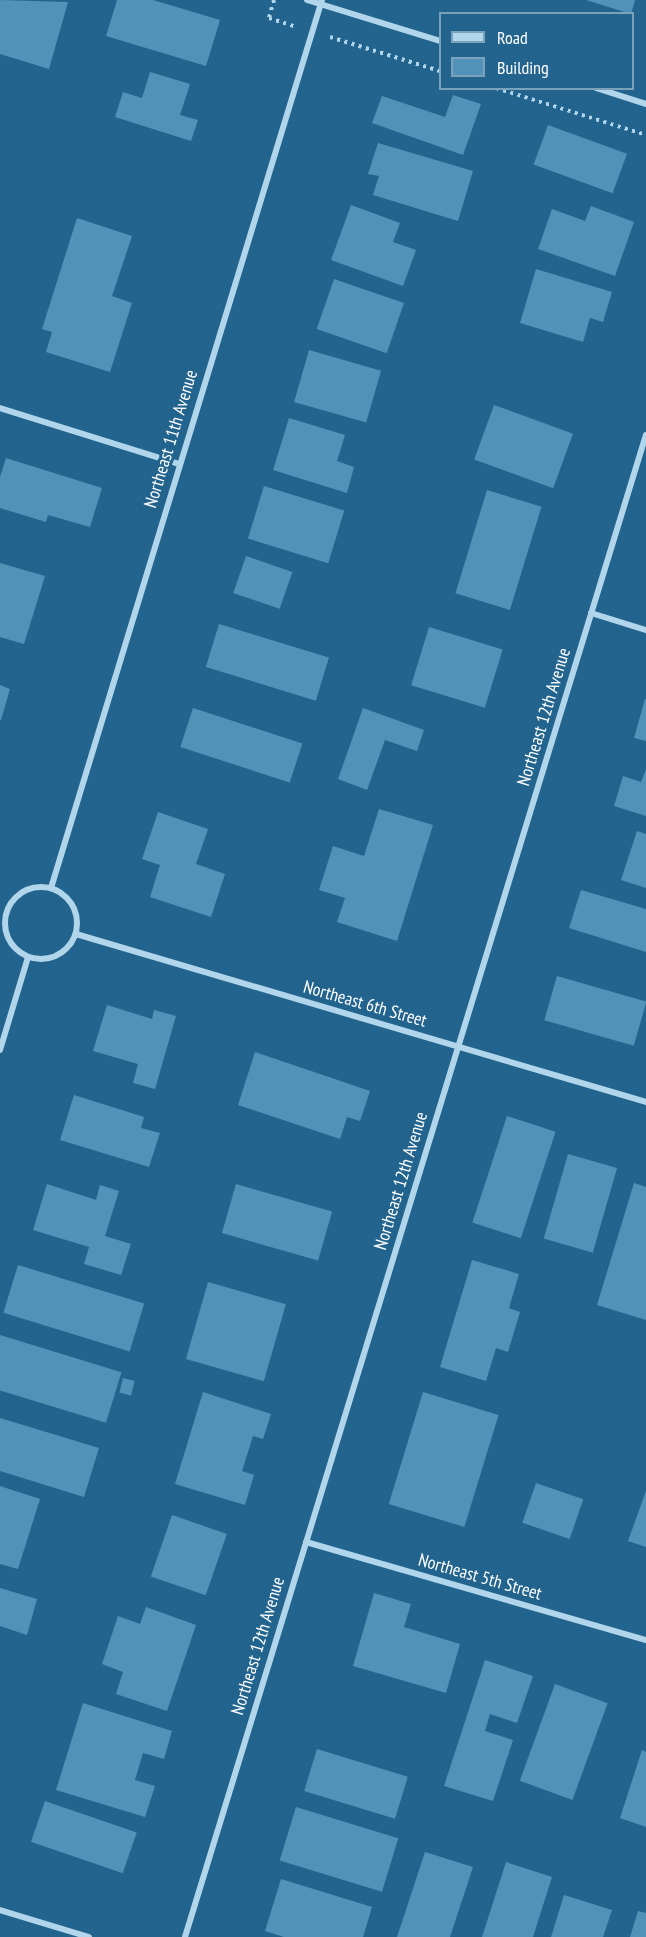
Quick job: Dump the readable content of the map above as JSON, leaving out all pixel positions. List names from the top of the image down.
{
  "streets": {
    "street": [
      "Northeast 11th Avenue",
      "Northeast 12th Avenue",
      "Northeast 6th Street",
      "Northeast 5th Street"
    ]
  },
  "crossings": [
    ["Northeast 11th Avenue", "Northeast 6th Street"],
    ["Northeast 12th Avenue", "Northeast 6th Street"],
    ["Northeast 12th Avenue", "Northeast 5th Street"]
  ],
  "legend": ["Road", "Building"]
}
